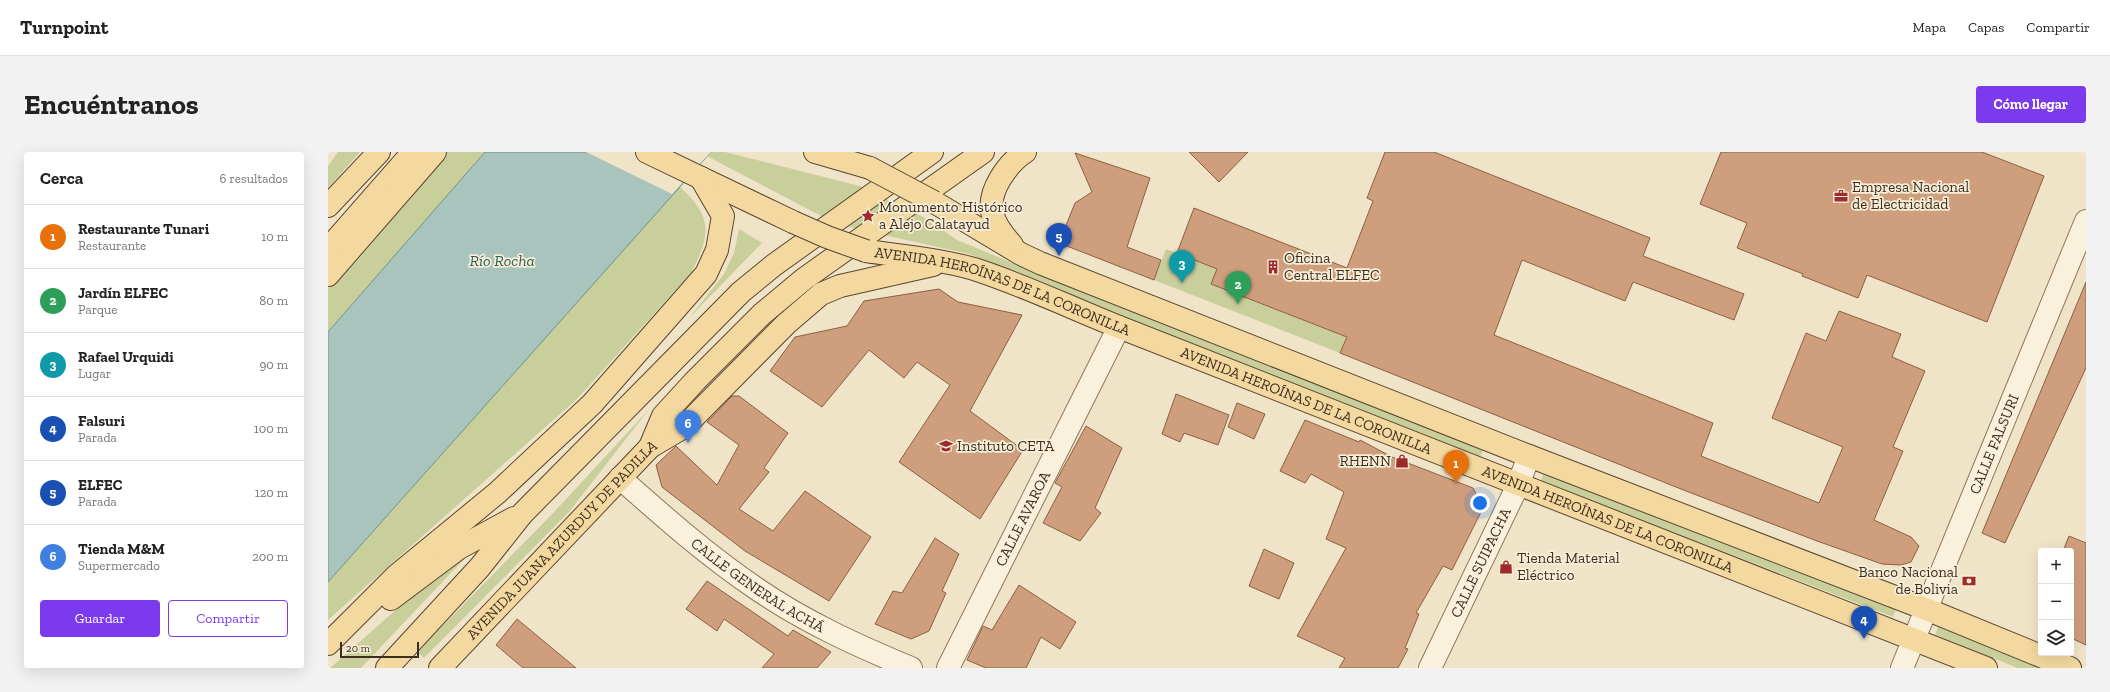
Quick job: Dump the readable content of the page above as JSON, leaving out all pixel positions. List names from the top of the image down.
{
  "streets": {
    "main road": ["AVENIDA HEROÍNAS DE LA CORONILLA", "AVENIDA JUANA AZURDUY DE PADILLA"],
    "street": [
      "CALLE FALSURI",
      "CALLE AVAROA",
      "CALLE SUIPACHA",
      "CALLE GENERAL ACHÁ"
    ]
  },
  "crossings": [
    ["AVENIDA HEROÍNAS DE LA CORONILLA", "CALLE FALSURI"],
    ["AVENIDA HEROÍNAS DE LA CORONILLA", "CALLE AVAROA"],
    ["AVENIDA HEROÍNAS DE LA CORONILLA", "AVENIDA JUANA AZURDUY DE PADILLA"],
    ["AVENIDA HEROÍNAS DE LA CORONILLA", "CALLE SUIPACHA"],
    ["AVENIDA JUANA AZURDUY DE PADILLA", "CALLE GENERAL ACHÁ"]
  ],
  "water": ["Río Rocha"],
  "places": {
    "office": ["Empresa Nacional de Electricidad"],
    "place": ["Monumento Histórico a Alejo Calatayud"],
    "building": ["Oficina Central ELFEC"],
    "school or university": ["Instituto CETA"],
    "shop": ["RHENN", "Tienda Material Eléctrico"],
    "bank": ["Banco Nacional de Bolivia"]
  },
  "scale_bar": "20 m",
  "page": {
    "header": "Turnpoint",
    "nav": ["Mapa", "Capas", "Compartir"],
    "buttons": [
      "Cómo llegar",
      ["Guardar", "Compartir"]
    ],
    "title": "Encuéntranos",
    "heading": ["Cerca", "6 resultados"],
    "list": [
      {
        "mark": "1",
        "name": "Restaurante Tunari",
        "note": "Restaurante",
        "value": "10 m"
      },
      {
        "mark": "2",
        "name": "Jardín ELFEC",
        "note": "Parque",
        "value": "80 m"
      },
      {
        "mark": "3",
        "name": "Rafael Urquidi",
        "note": "Lugar",
        "value": "90 m"
      },
      {
        "mark": "4",
        "name": "Falsuri",
        "note": "Parada",
        "value": "100 m"
      },
      {
        "mark": "5",
        "name": "ELFEC",
        "note": "Parada",
        "value": "120 m"
      },
      {
        "mark": "6",
        "name": "Tienda M&M",
        "note": "Supermercado",
        "value": "200 m"
      }
    ],
    "pins": [
      "5",
      "3",
      "2",
      "6",
      "1",
      "4"
    ],
    "map_buttons": ["+", "−"],
    "scale": "20 m"
  }
}
